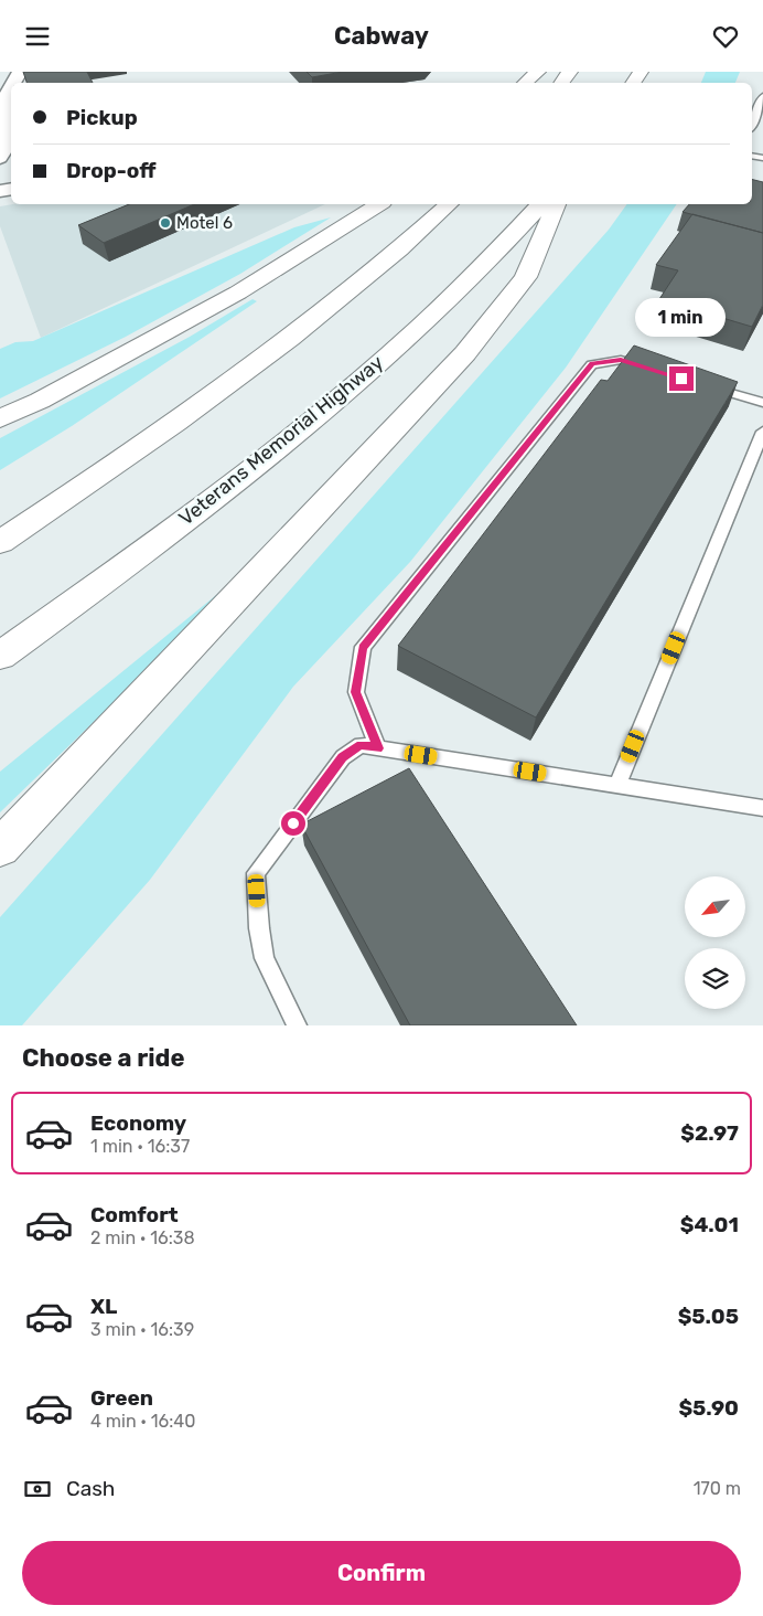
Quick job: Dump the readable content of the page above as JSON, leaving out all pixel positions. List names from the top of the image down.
{
  "streets": {
    "highway": ["Veterans Memorial Highway"]
  },
  "places": ["Motel 6"],
  "north": "bottom left",
  "page": {
    "header": "Cabway",
    "banner": ["Pickup", "Drop-off"],
    "bubble": "1 min",
    "heading": "Choose a ride",
    "list": [
      {
        "name": "Economy",
        "note": "1 min · 16:37",
        "value": "$2.97"
      },
      {
        "name": "Comfort",
        "note": "2 min · 16:38",
        "value": "$4.01"
      },
      {
        "name": "XL",
        "note": "3 min · 16:39",
        "value": "$5.05"
      },
      {
        "name": "Green",
        "note": "4 min · 16:40",
        "value": "$5.90"
      }
    ],
    "pay": ["Cash", "170 m"],
    "buttons": "Confirm"
  }
}
